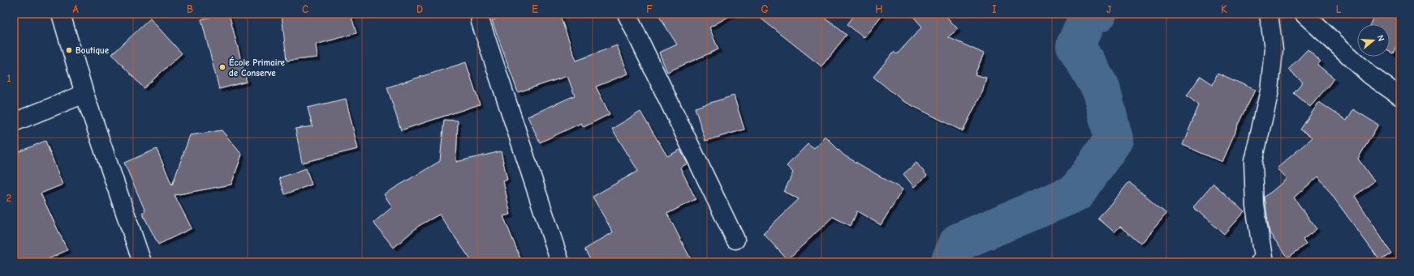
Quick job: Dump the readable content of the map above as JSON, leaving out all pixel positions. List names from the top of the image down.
{
  "places": ["Boutique", "École Primaire de Conserve"],
  "north": "right",
  "grid": {
    "columns": [
      "A",
      "B",
      "C",
      "D",
      "E",
      "F",
      "G",
      "H",
      "I",
      "J",
      "K",
      "L"
    ],
    "rows": ["1", "2"]
  }
}
